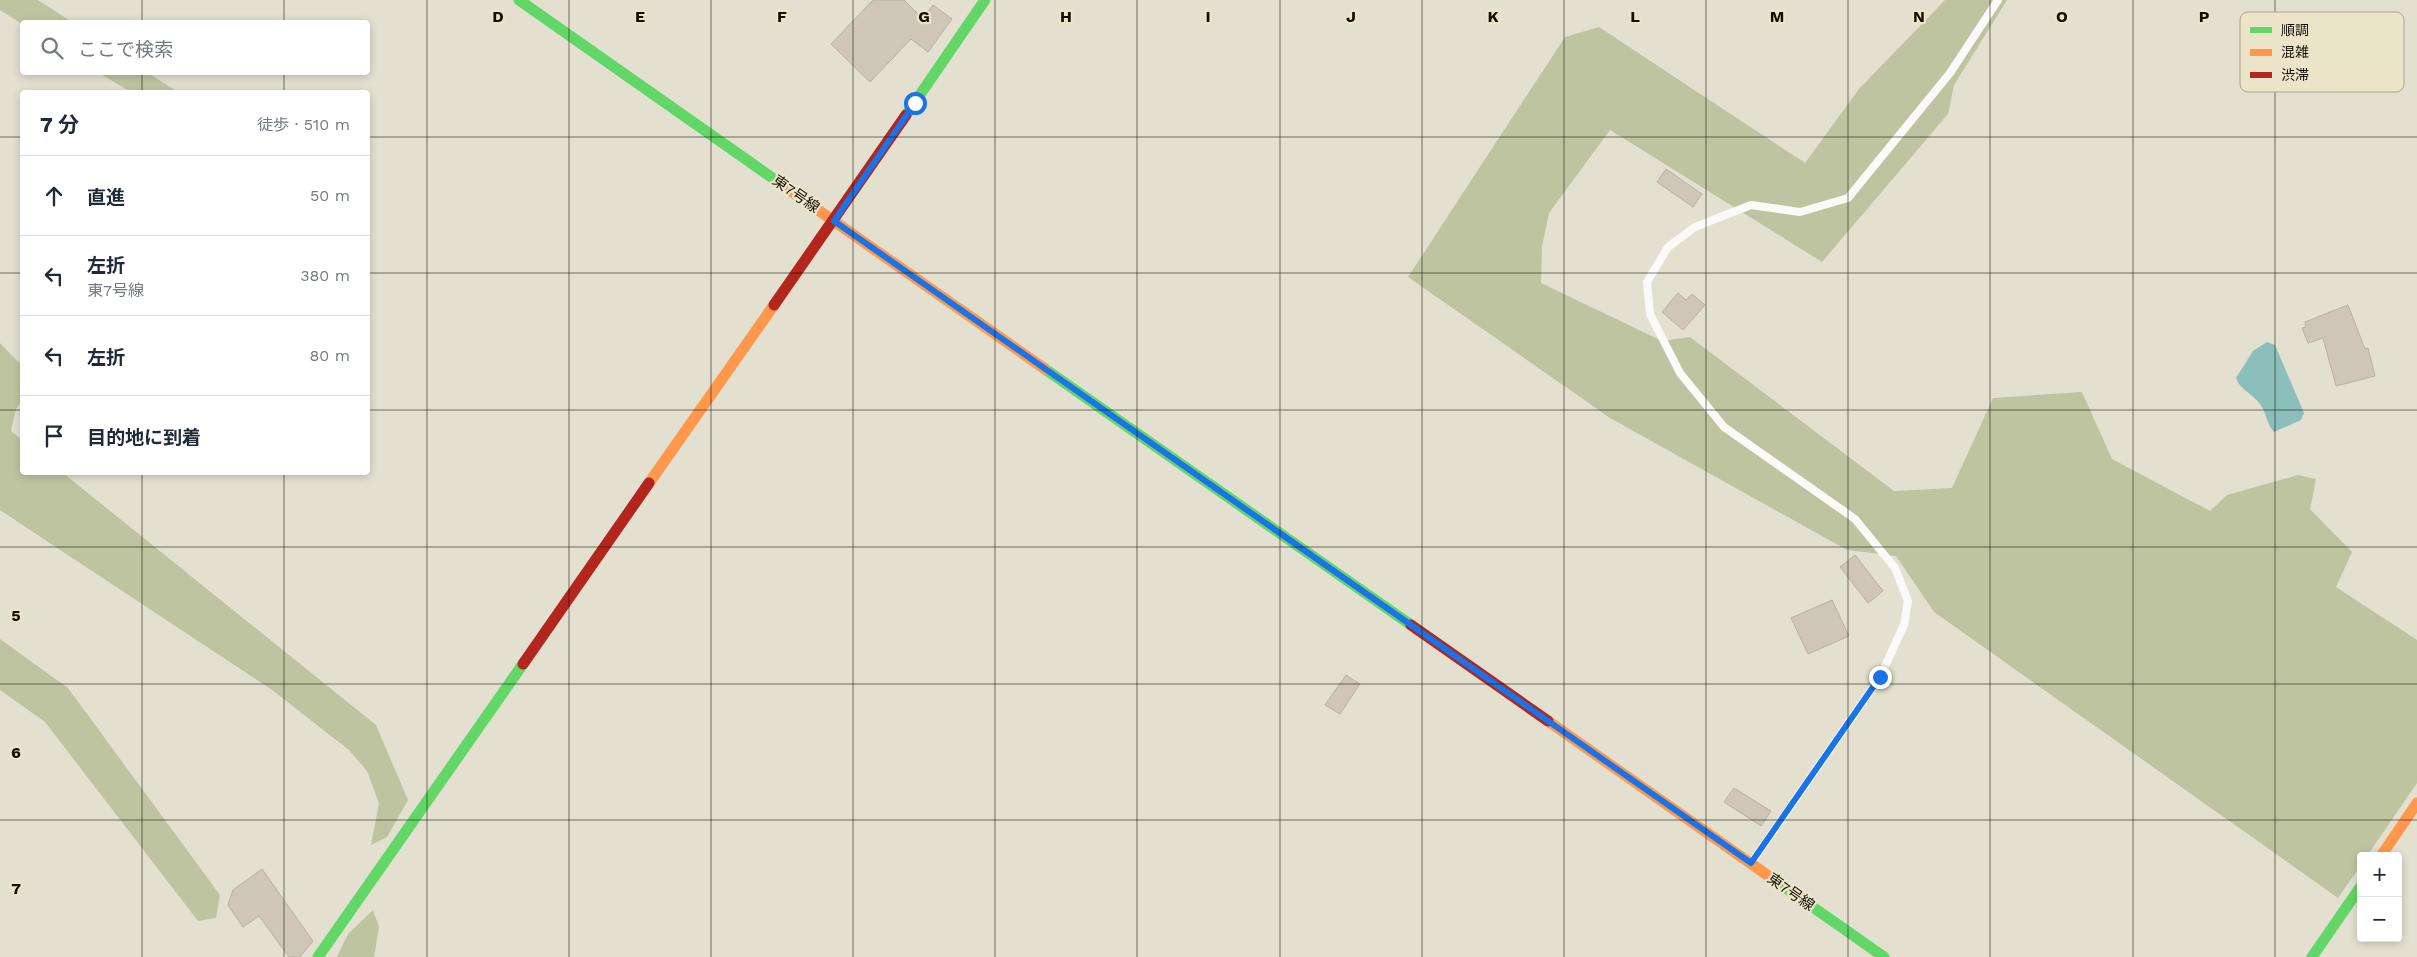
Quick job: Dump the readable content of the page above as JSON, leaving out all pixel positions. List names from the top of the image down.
{
  "streets": {
    "street": ["東7号線"]
  },
  "legend": ["順調", "混雑", "渋滞"],
  "page": {
    "search": "ここで検索",
    "heading": ["7 分", "徒歩 · 510 m"],
    "list": [
      ["直進", "50 m"],
      ["左折", "東7号線", "380 m"],
      ["左折", "80 m"],
      "目的地に到着"
    ],
    "map_buttons": ["+", "−"]
  },
  "grid": {
    "columns": [
      "D",
      "E",
      "F",
      "G",
      "H",
      "I",
      "J",
      "K",
      "L",
      "M",
      "N",
      "O",
      "P"
    ],
    "rows": ["5", "6", "7"]
  }
}
